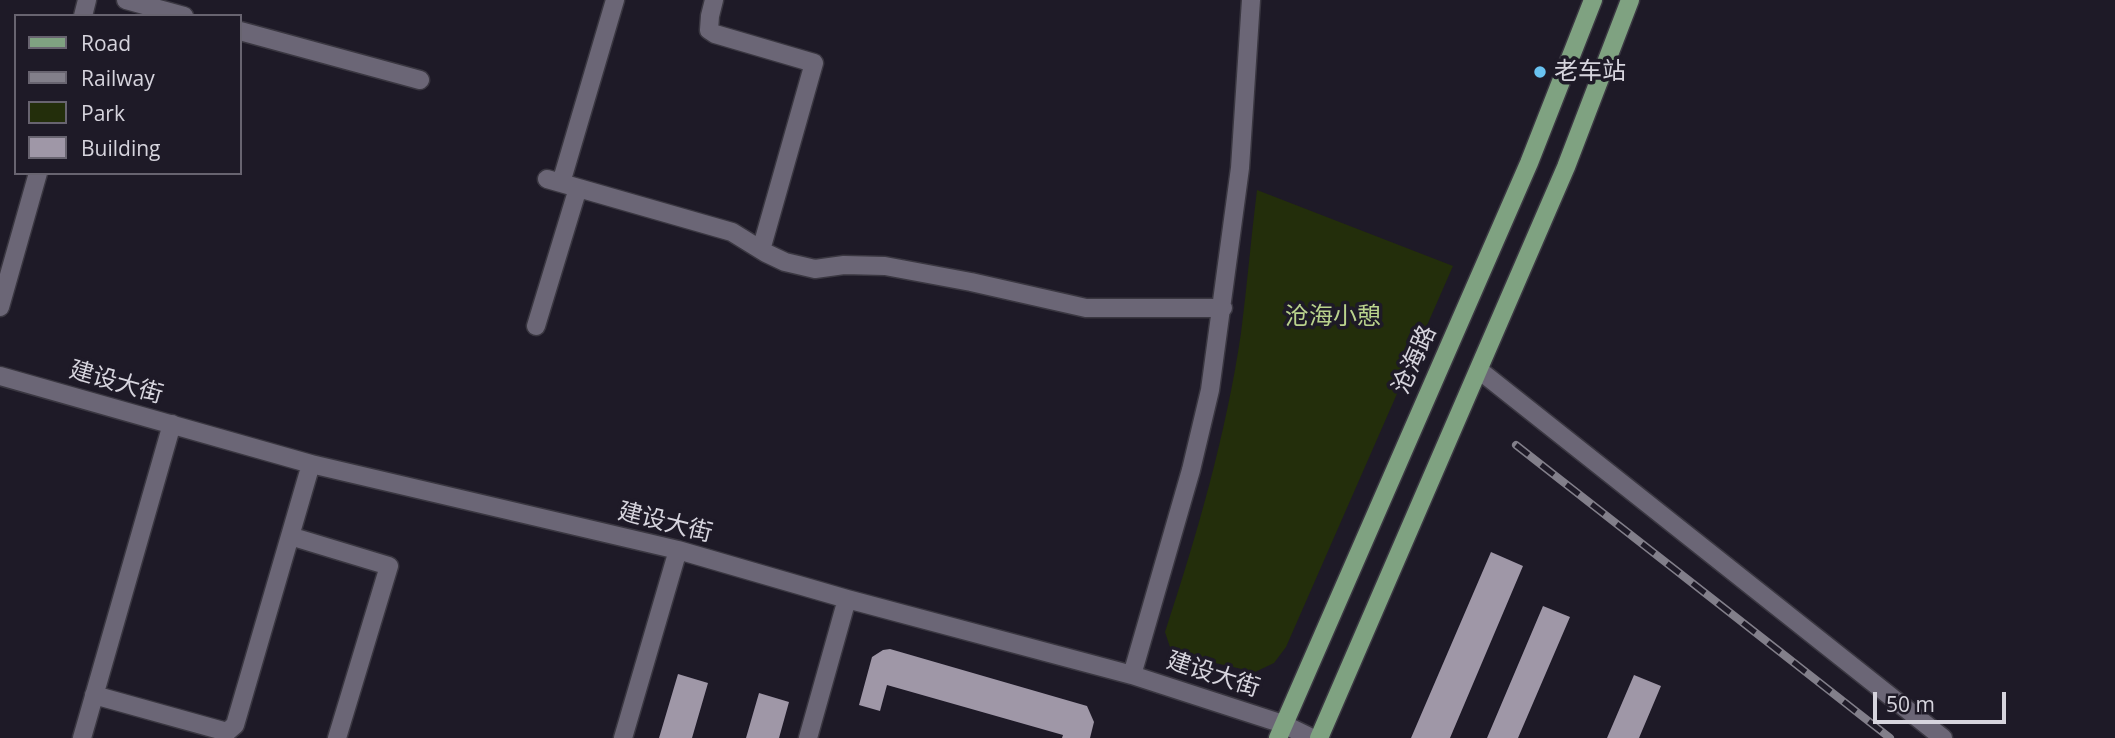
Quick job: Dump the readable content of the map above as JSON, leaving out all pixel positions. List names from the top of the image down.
{
  "streets": {
    "main road": ["沧海路"],
    "street": ["建设大街"]
  },
  "crossings": [
    ["沧海路", "建设大街"]
  ],
  "parks": ["沧海小憩"],
  "places": ["老车站"],
  "legend": [
    "Road",
    "Railway",
    "Park",
    "Building"
  ],
  "scale_bar": "50 m"
}
